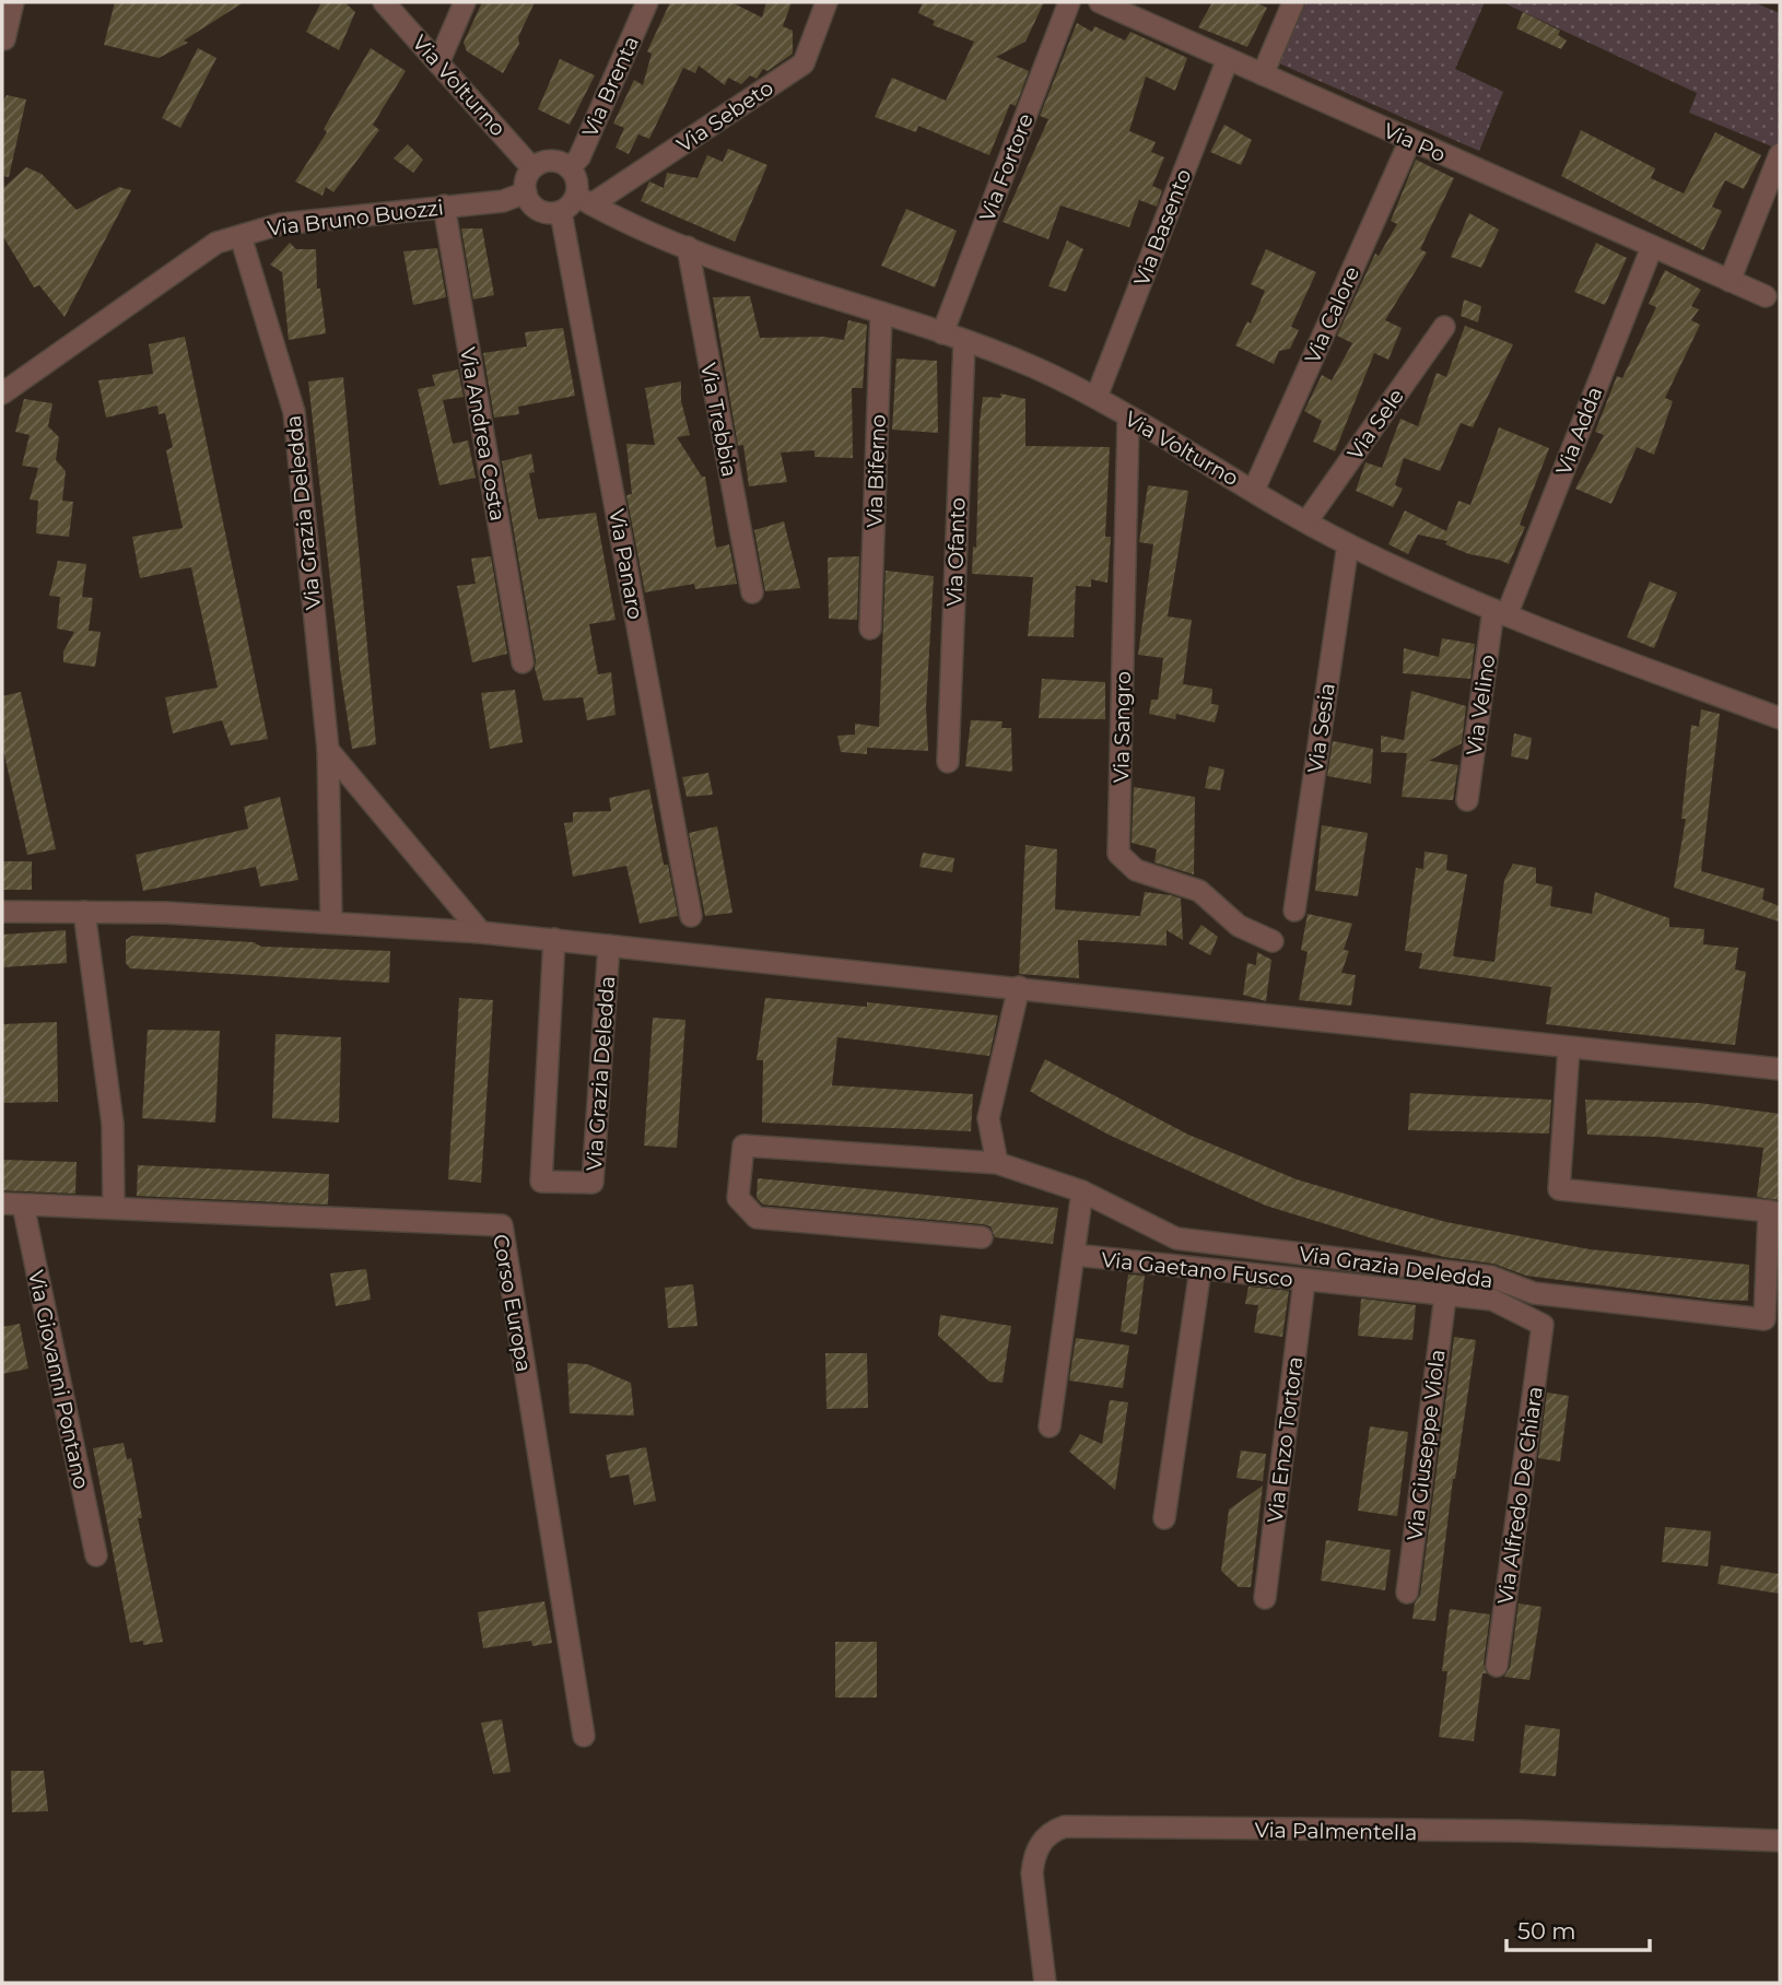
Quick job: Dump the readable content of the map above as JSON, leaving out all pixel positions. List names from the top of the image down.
{
  "streets": {
    "street": [
      "Via Volturno",
      "Via Brenta",
      "Via Sebeto",
      "Via Po",
      "Via Fortore",
      "Via Bruno Buozzi",
      "Via Basento",
      "Via Calore",
      "Via Trebbia",
      "Via Sele",
      "Via Adda",
      "Via Andrea Costa",
      "Via Biferno",
      "Via Grazia Deledda",
      "Via Ofanto",
      "Via Panaro",
      "Via Velino",
      "Via Sangro",
      "Via Sesia",
      "Via Gaetano Fusco",
      "Corso Europa",
      "Via Giovanni Pontano",
      "Via Enzo Tortora",
      "Via Giuseppe Viola",
      "Via Alfredo De Chiara",
      "Via Palmentella"
    ]
  },
  "crossings": [
    ["Via Volturno", "Via Brenta"],
    ["Via Volturno", "Via Sebeto"],
    ["Via Volturno", "Via Fortore"],
    ["Via Volturno", "Via Bruno Buozzi"],
    ["Via Volturno", "Via Basento"],
    ["Via Volturno", "Via Calore"],
    ["Via Volturno", "Via Trebbia"],
    ["Via Volturno", "Via Sele"],
    ["Via Volturno", "Via Adda"],
    ["Via Volturno", "Via Biferno"],
    ["Via Volturno", "Via Ofanto"],
    ["Via Volturno", "Via Panaro"],
    ["Via Volturno", "Via Velino"],
    ["Via Volturno", "Via Sangro"],
    ["Via Volturno", "Via Sesia"],
    ["Via Brenta", "Via Sebeto"],
    ["Via Brenta", "Via Bruno Buozzi"],
    ["Via Brenta", "Via Panaro"],
    ["Via Sebeto", "Via Bruno Buozzi"],
    ["Via Sebeto", "Via Panaro"],
    ["Via Po", "Via Basento"],
    ["Via Po", "Via Calore"],
    ["Via Po", "Via Adda"],
    ["Via Bruno Buozzi", "Via Andrea Costa"],
    ["Via Bruno Buozzi", "Via Grazia Deledda"],
    ["Via Bruno Buozzi", "Via Panaro"],
    ["Via Adda", "Via Velino"],
    ["Via Gaetano Fusco", "Via Enzo Tortora"],
    ["Via Gaetano Fusco", "Via Giuseppe Viola"],
    ["Via Gaetano Fusco", "Via Alfredo De Chiara"],
    ["Corso Europa", "Via Giovanni Pontano"]
  ],
  "scale_bar": "50 m"
}
